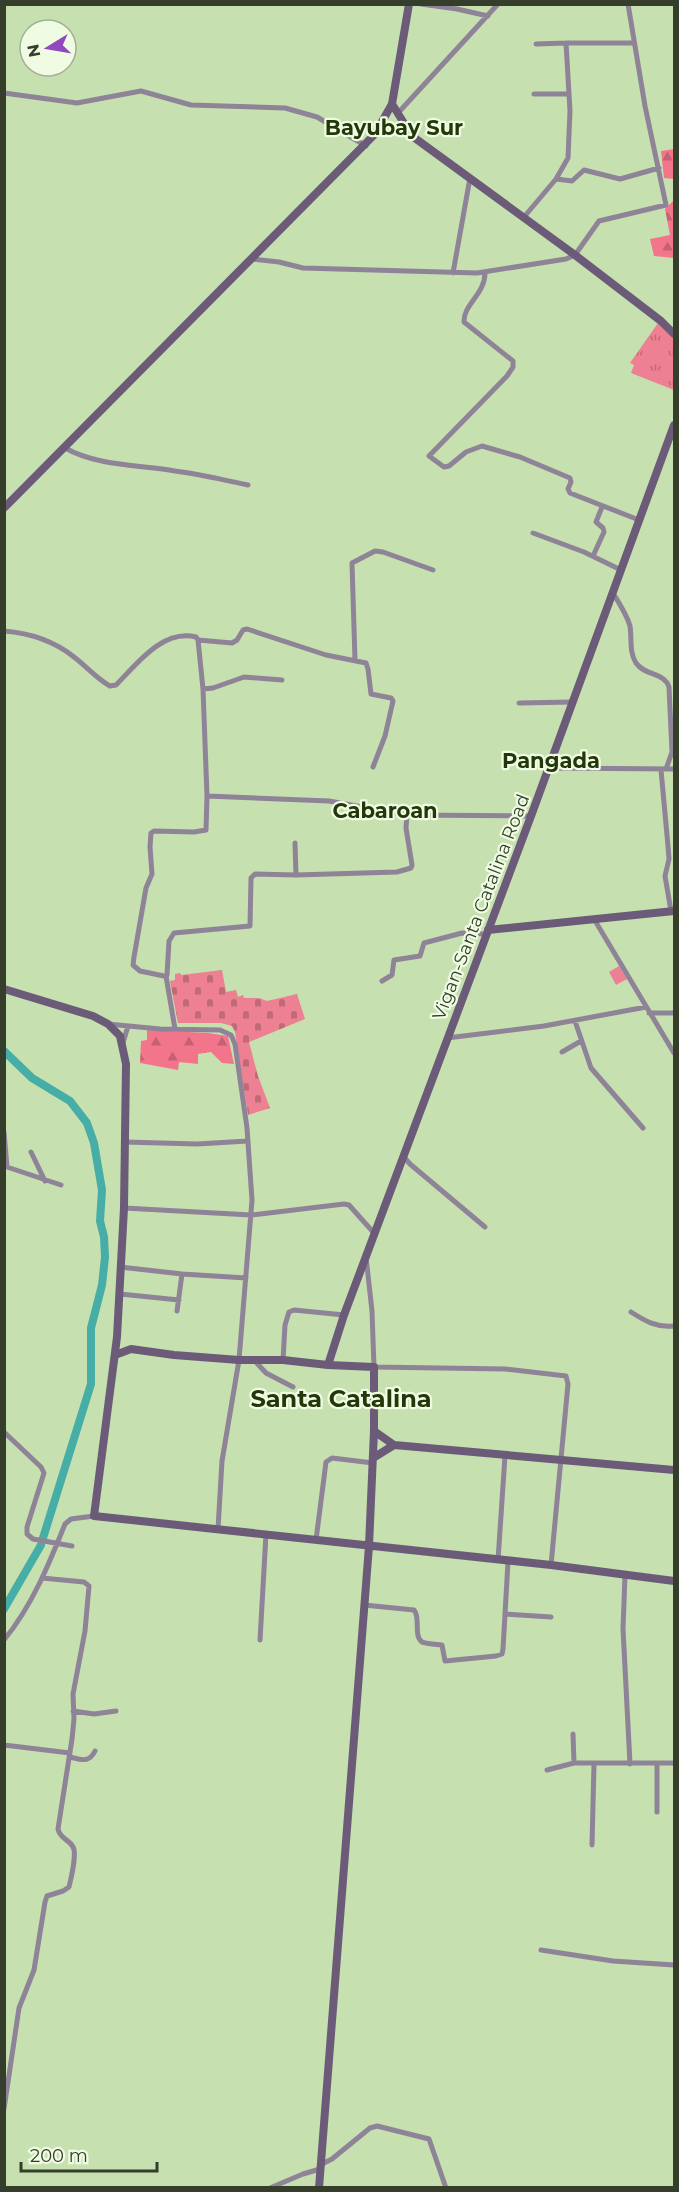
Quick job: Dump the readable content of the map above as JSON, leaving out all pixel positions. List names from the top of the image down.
{
  "streets": {
    "main road": ["Vigan-Santa Catalina Road"]
  },
  "districts": [
    "Bayubay Sur",
    "Pangada",
    "Cabaroan",
    "Santa Catalina"
  ],
  "scale_bar": "200 m",
  "north": "left"
}
